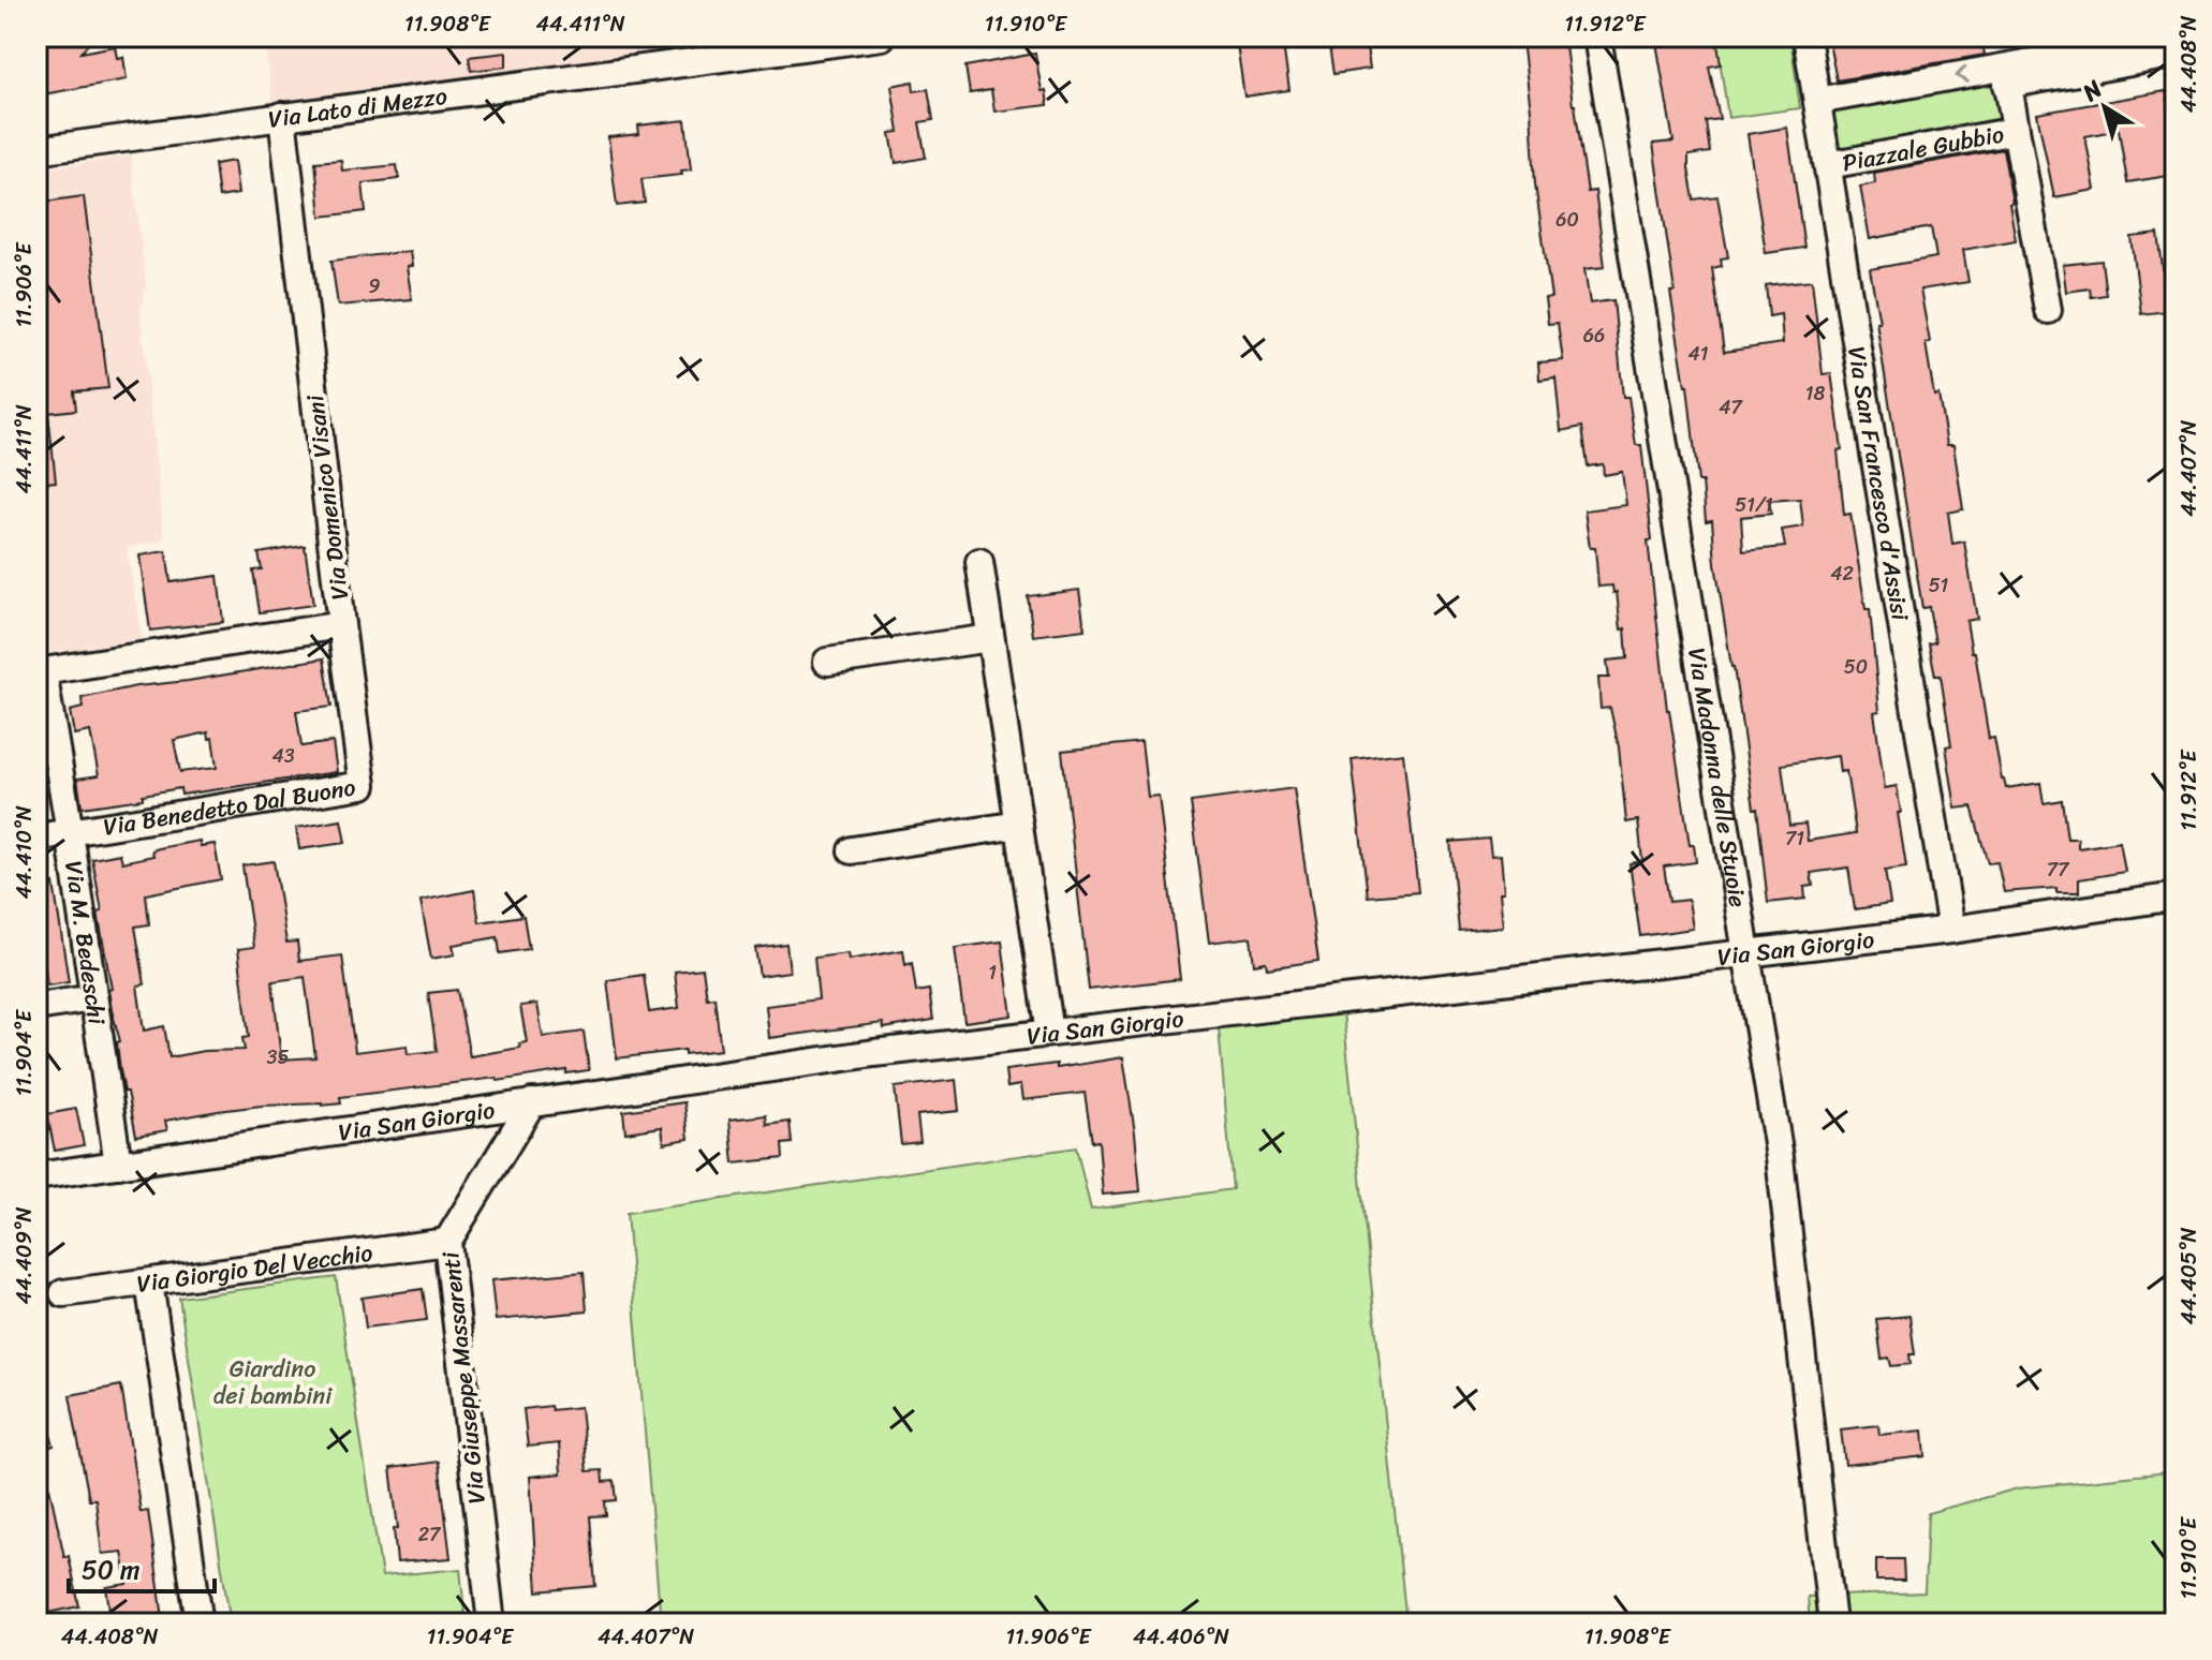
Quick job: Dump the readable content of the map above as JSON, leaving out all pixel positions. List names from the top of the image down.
{
  "streets": {
    "street": [
      "Via Lato di Mezzo",
      "Piazzale Gubbio",
      "Via San Francesco d'Assisi",
      "Via Domenico Visani",
      "Via Madonna delle Stuoie",
      "Via Benedetto Dal Buono",
      "Via M. Bedeschi",
      "Via San Giorgio",
      "Via Giorgio Del Vecchio",
      "Via Giuseppe Massarenti"
    ]
  },
  "crossings": [
    ["Via Lato di Mezzo", "Via Domenico Visani"],
    ["Piazzale Gubbio", "Via San Francesco d'Assisi"],
    ["Via San Francesco d'Assisi", "Via San Giorgio"],
    ["Via Domenico Visani", "Via Benedetto Dal Buono"],
    ["Via Domenico Visani", "Via M. Bedeschi"],
    ["Via Madonna delle Stuoie", "Via San Giorgio"],
    ["Via Benedetto Dal Buono", "Via M. Bedeschi"],
    ["Via M. Bedeschi", "Via San Giorgio"],
    ["Via San Giorgio", "Via Giuseppe Massarenti"],
    ["Via Giorgio Del Vecchio", "Via Giuseppe Massarenti"]
  ],
  "parks": ["Giardino dei bambini"],
  "house_numbers": [
    "60",
    "9",
    "66",
    "41",
    "18",
    "47",
    "51/1",
    "42",
    "51",
    "50",
    "43",
    "71",
    "77",
    "1",
    "35",
    "27"
  ],
  "scale_bar": "50 m",
  "north": "top left",
  "coordinates": [
    "11.908°E",
    "44.411°N",
    "11.910°E",
    "11.912°E",
    "44.408°N",
    "11.906°E",
    "44.407°N",
    "44.410°N",
    "11.904°E",
    "44.409°N",
    "44.405°N",
    "44.406°N"
  ]
}
